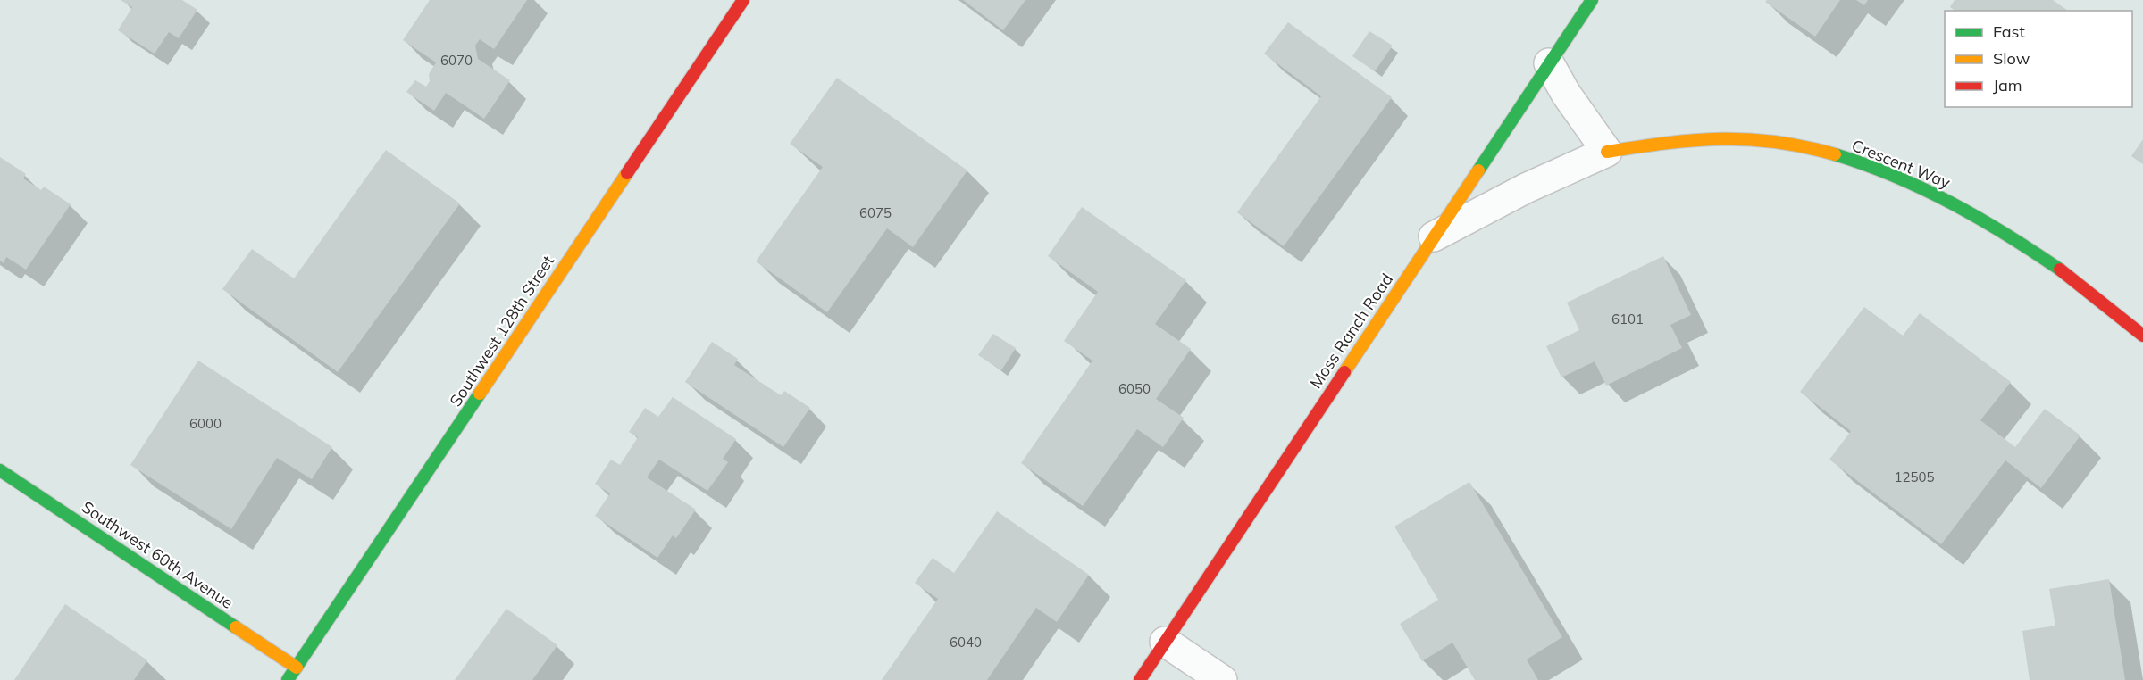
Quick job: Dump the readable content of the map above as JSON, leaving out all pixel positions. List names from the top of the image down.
{
  "streets": {
    "street": [
      "Crescent Way",
      "Southwest 128th Street",
      "Moss Ranch Road",
      "Southwest 60th Avenue"
    ]
  },
  "crossings": [
    ["Southwest 128th Street", "Southwest 60th Avenue"]
  ],
  "house_numbers": [
    "6070",
    "6075",
    "6101",
    "6050",
    "6000",
    "12505",
    "6040"
  ],
  "legend": ["Fast", "Slow", "Jam"]
}
